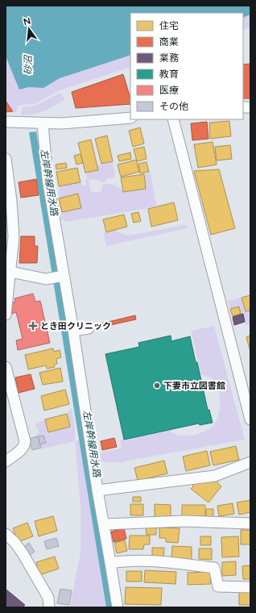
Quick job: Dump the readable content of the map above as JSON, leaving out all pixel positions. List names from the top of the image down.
{
  "water": ["砂沼", "左岸幹線用水路"],
  "places": {
    "health": ["とき田クリニック"],
    "other": ["下妻市立図書館"]
  },
  "legend": [
    "住宅",
    "商業",
    "業務",
    "教育",
    "医療",
    "その他"
  ],
  "north": "top"
}
